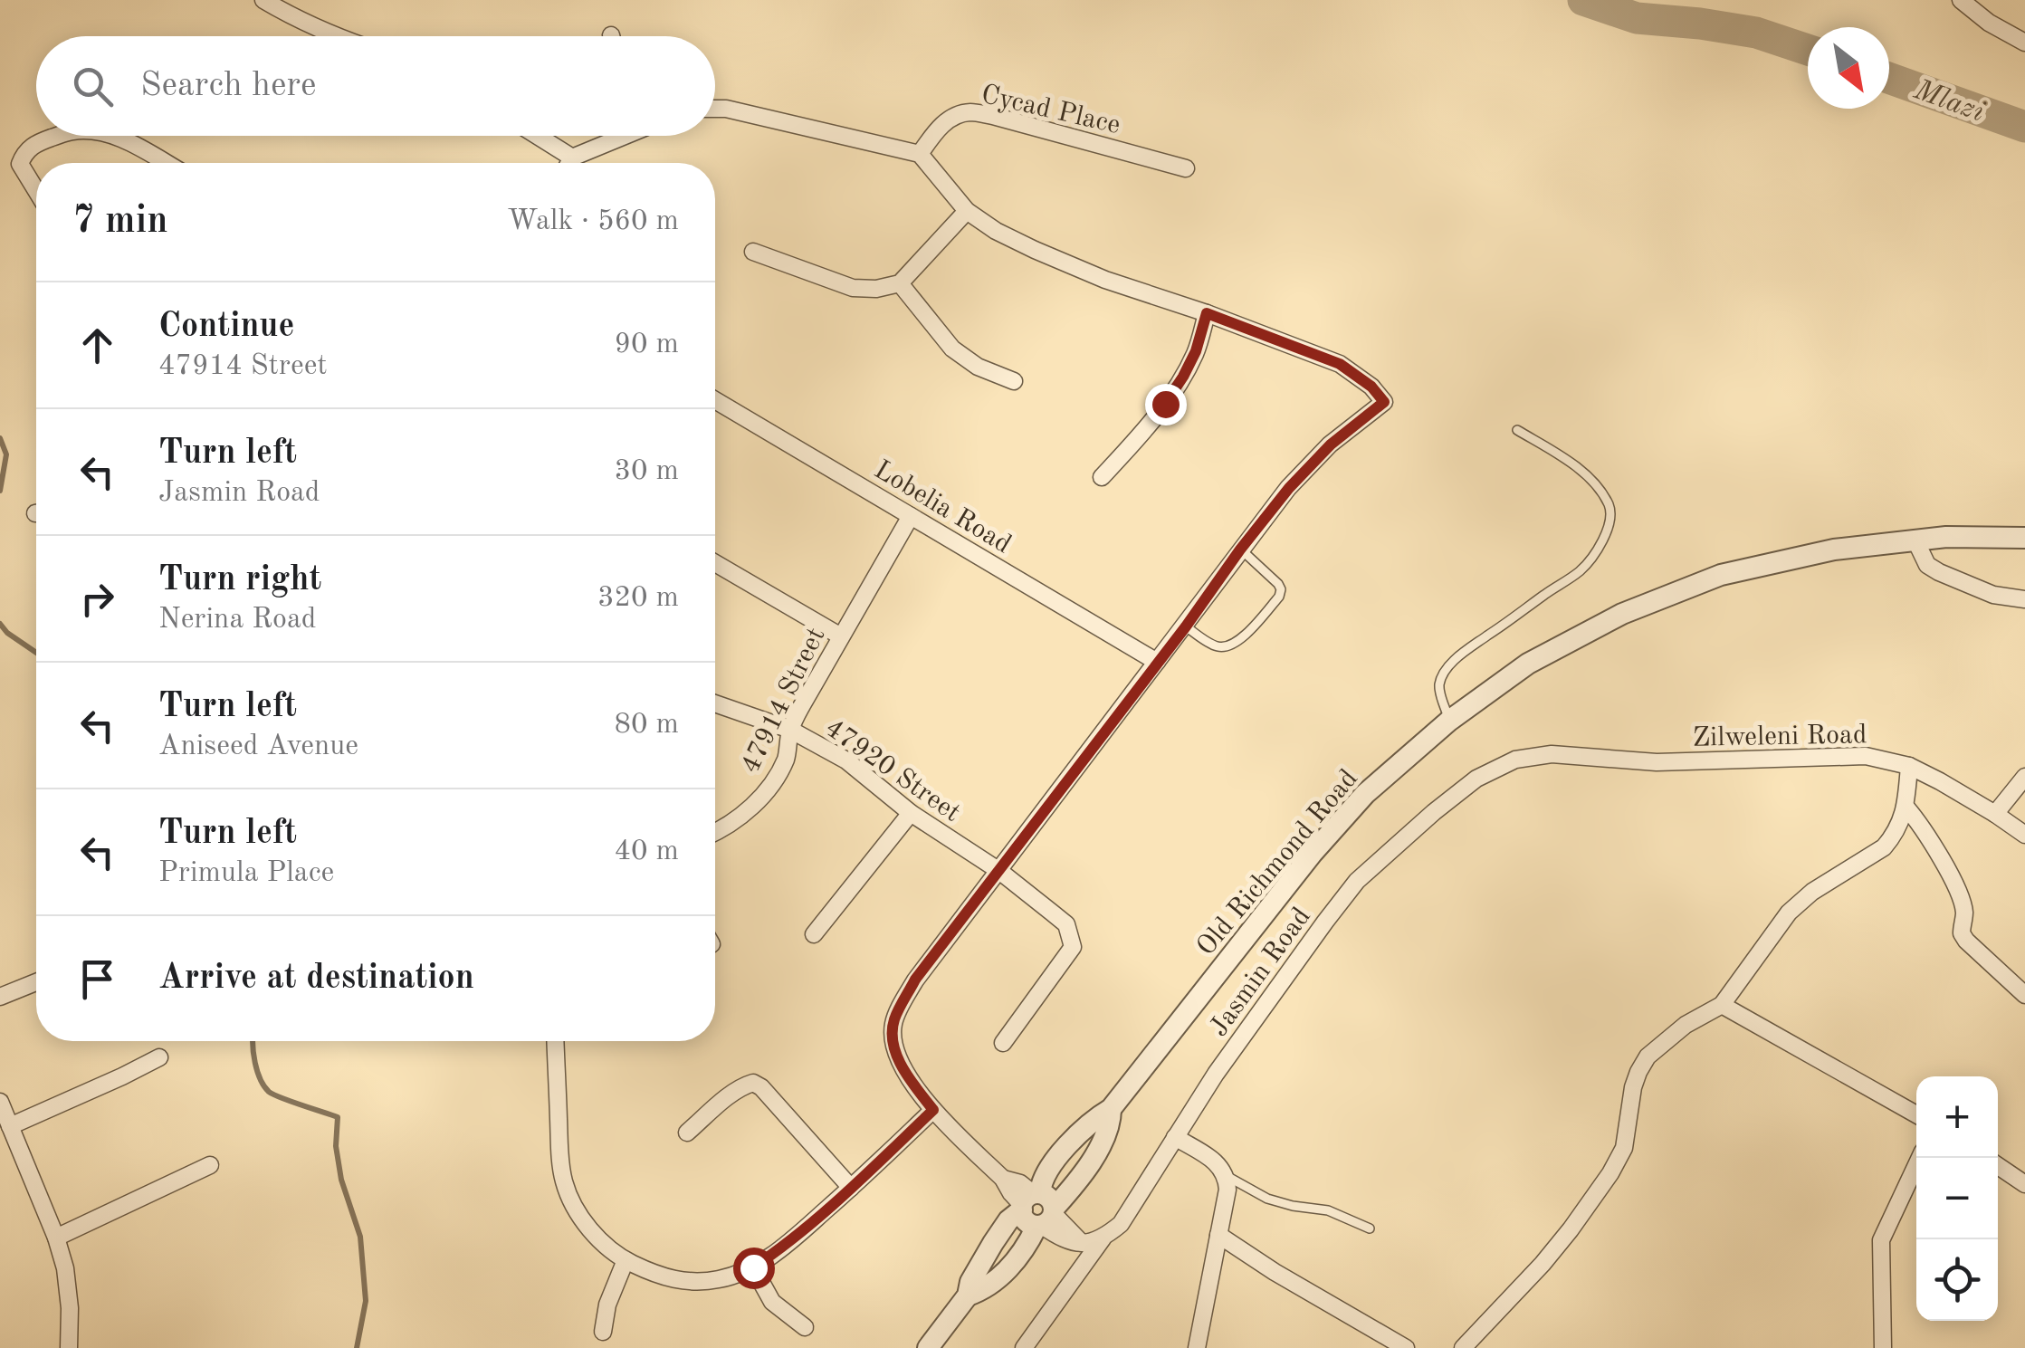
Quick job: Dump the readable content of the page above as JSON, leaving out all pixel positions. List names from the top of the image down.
{
  "streets": {
    "street": [
      "Cycad Place",
      "Lobelia Road",
      "47914 Street",
      "Zilweleni Road",
      "47920 Street",
      "Old Richmond Road",
      "Jasmin Road"
    ]
  },
  "crossings": [
    ["Lobelia Road", "47914 Street"],
    ["47914 Street", "47920 Street"],
    ["Zilweleni Road", "Jasmin Road"]
  ],
  "water": ["Mlazi"],
  "north": "bottom right",
  "page": {
    "search": "Search here",
    "heading": ["7 min", "Walk · 560 m"],
    "list": [
      ["Continue", "47914 Street", "90 m"],
      ["Turn left", "Jasmin Road", "30 m"],
      ["Turn right", "Nerina Road", "320 m"],
      ["Turn left", "Aniseed Avenue", "80 m"],
      ["Turn left", "Primula Place", "40 m"],
      "Arrive at destination"
    ],
    "map_buttons": ["+", "−"]
  }
}
